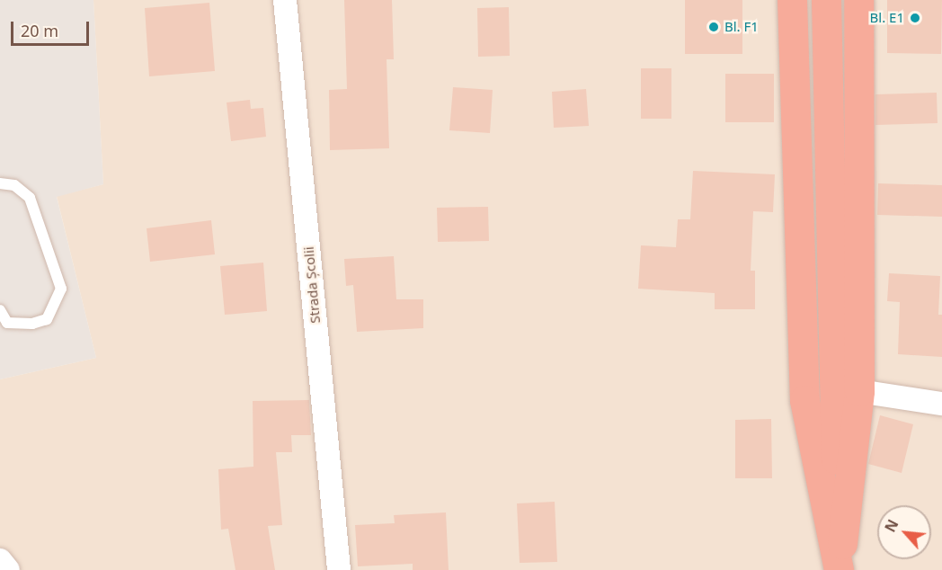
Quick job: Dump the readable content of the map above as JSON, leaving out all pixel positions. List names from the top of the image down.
{
  "streets": {
    "street": ["Strada Școlii"]
  },
  "places": ["Bl. E1", "Bl. F1"],
  "scale_bar": "20 m",
  "north": "top left"
}
